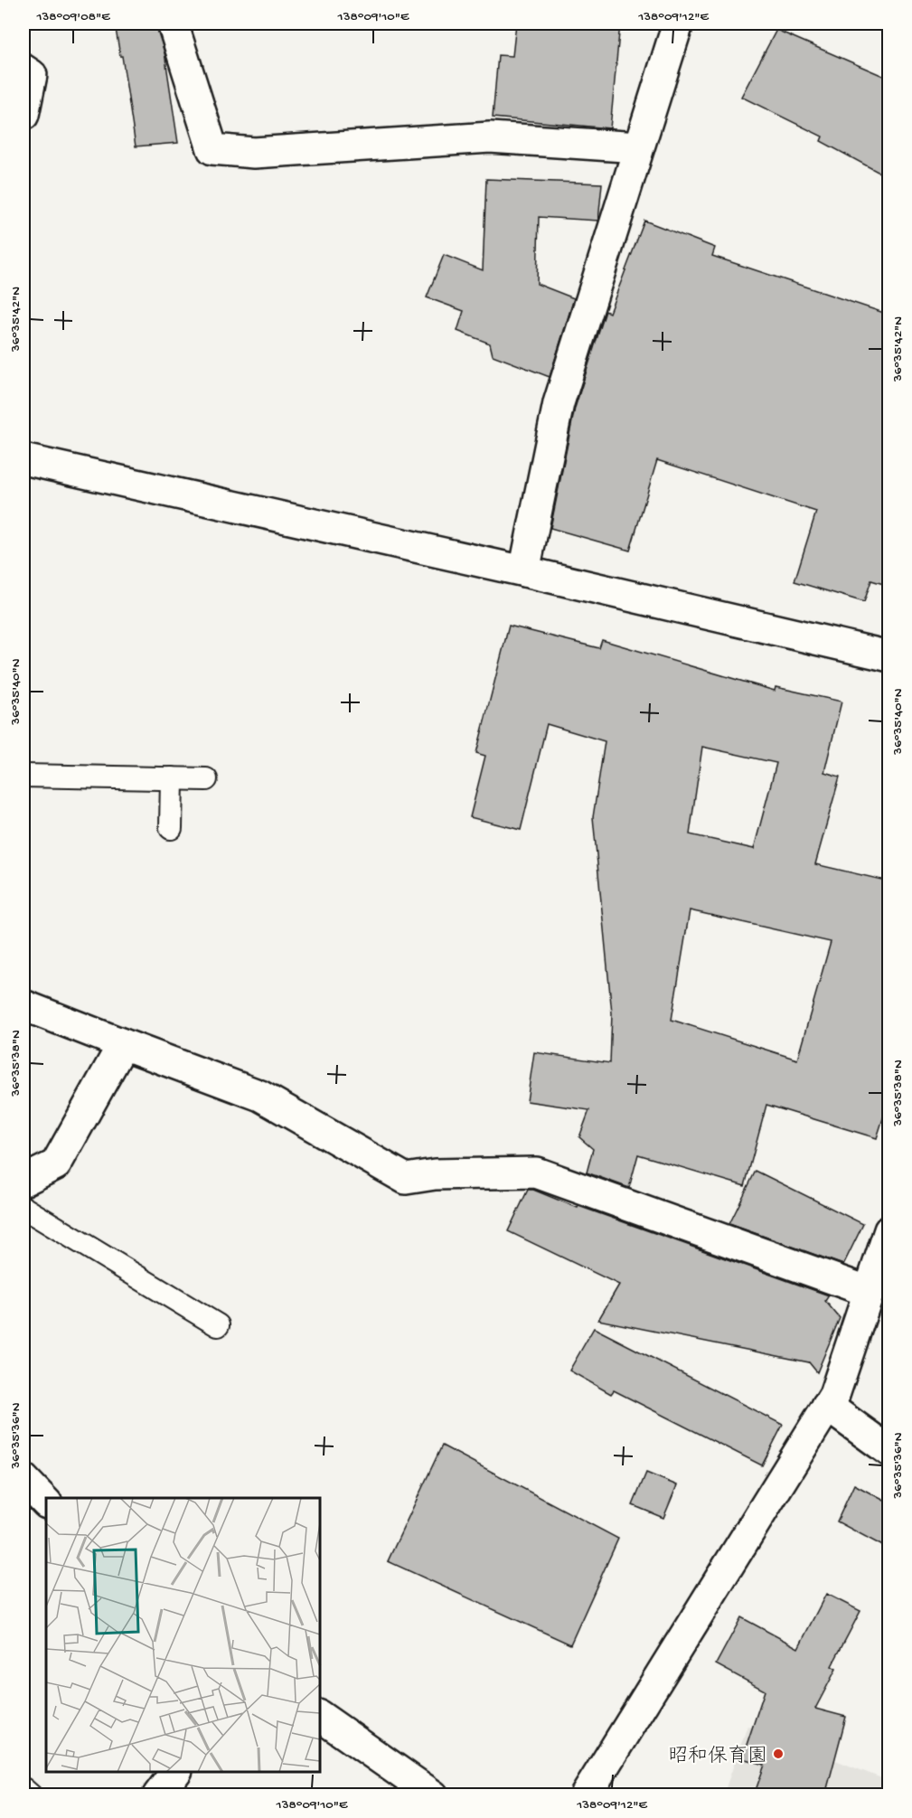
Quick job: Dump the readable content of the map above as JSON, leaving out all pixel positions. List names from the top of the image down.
{
  "places": ["昭和保育園"],
  "coordinates": [
    "138°09'08\"E",
    "138°09'10\"E",
    "138°09'12\"E",
    "36°35'42\"N",
    "36°35'40\"N",
    "36°35'38\"N",
    "36°35'36\"N"
  ]
}
